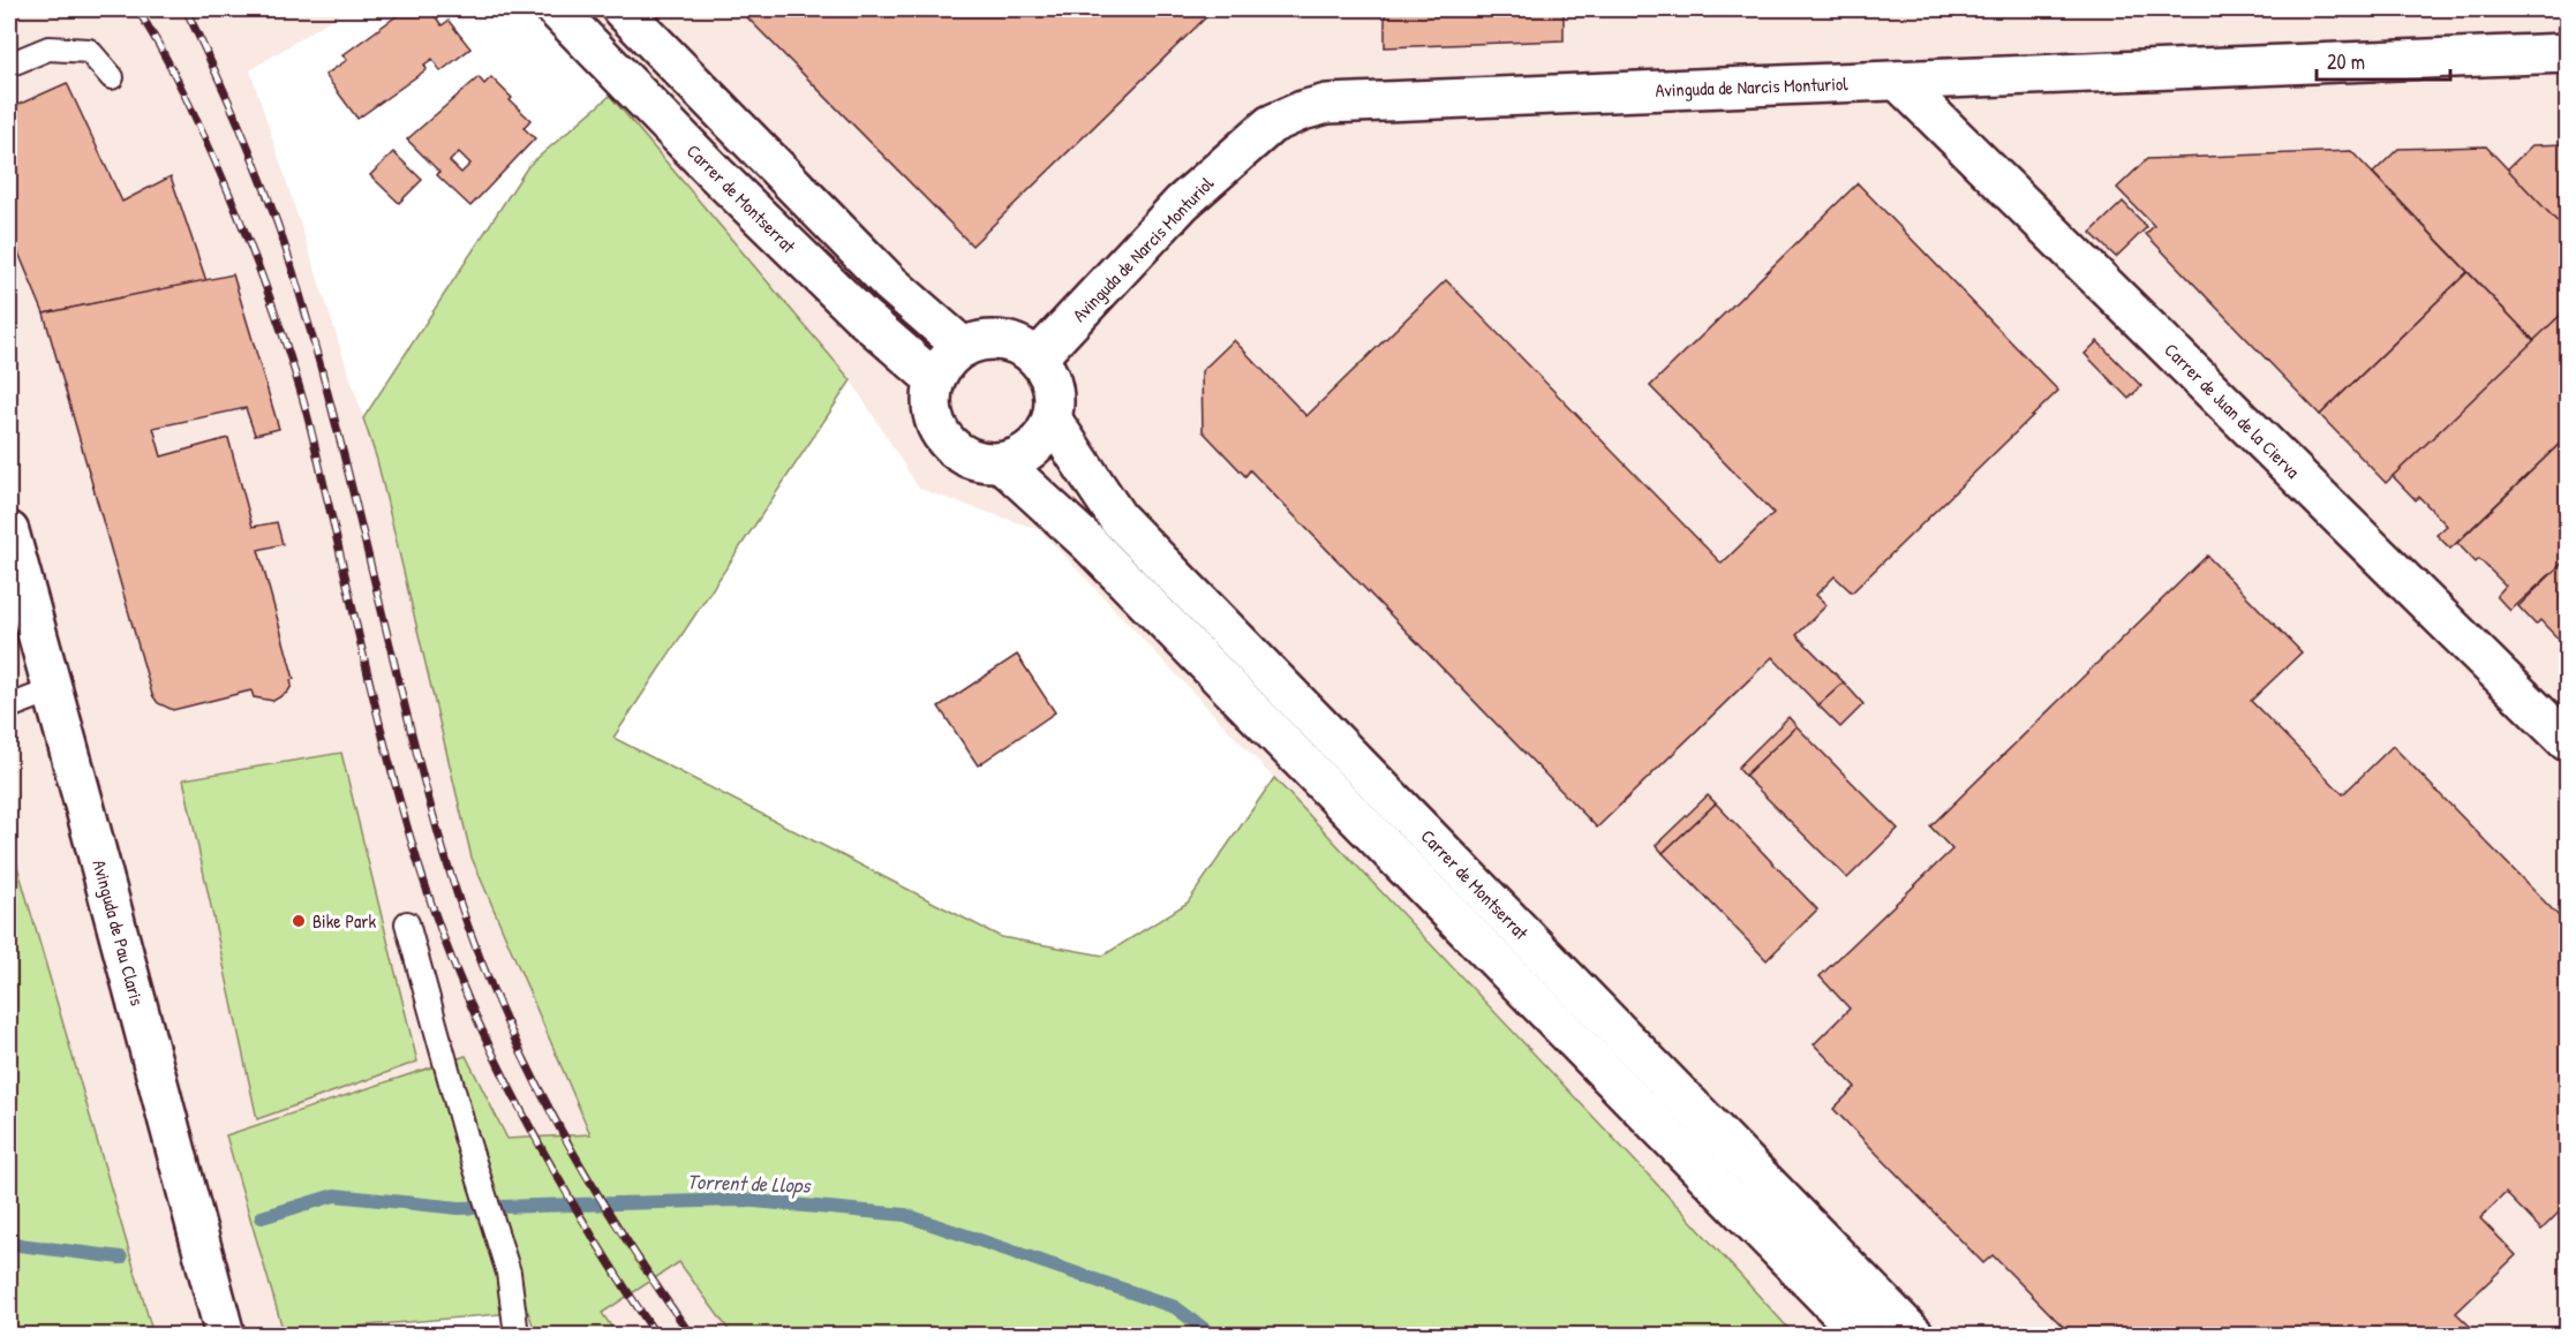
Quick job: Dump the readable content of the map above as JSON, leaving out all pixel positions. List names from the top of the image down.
{
  "streets": {
    "street": [
      "Avinguda de Narcis Monturiol",
      "Carrer de Montserrat",
      "Carrer de Juan de la Cierva",
      "Avinguda de Pau Claris"
    ]
  },
  "crossings": [
    ["Avinguda de Narcis Monturiol", "Carrer de Montserrat"],
    ["Avinguda de Narcis Monturiol", "Carrer de Juan de la Cierva"]
  ],
  "water": ["Torrent de Llops"],
  "places": ["Bike Park"],
  "scale_bar": "20 m"
}
